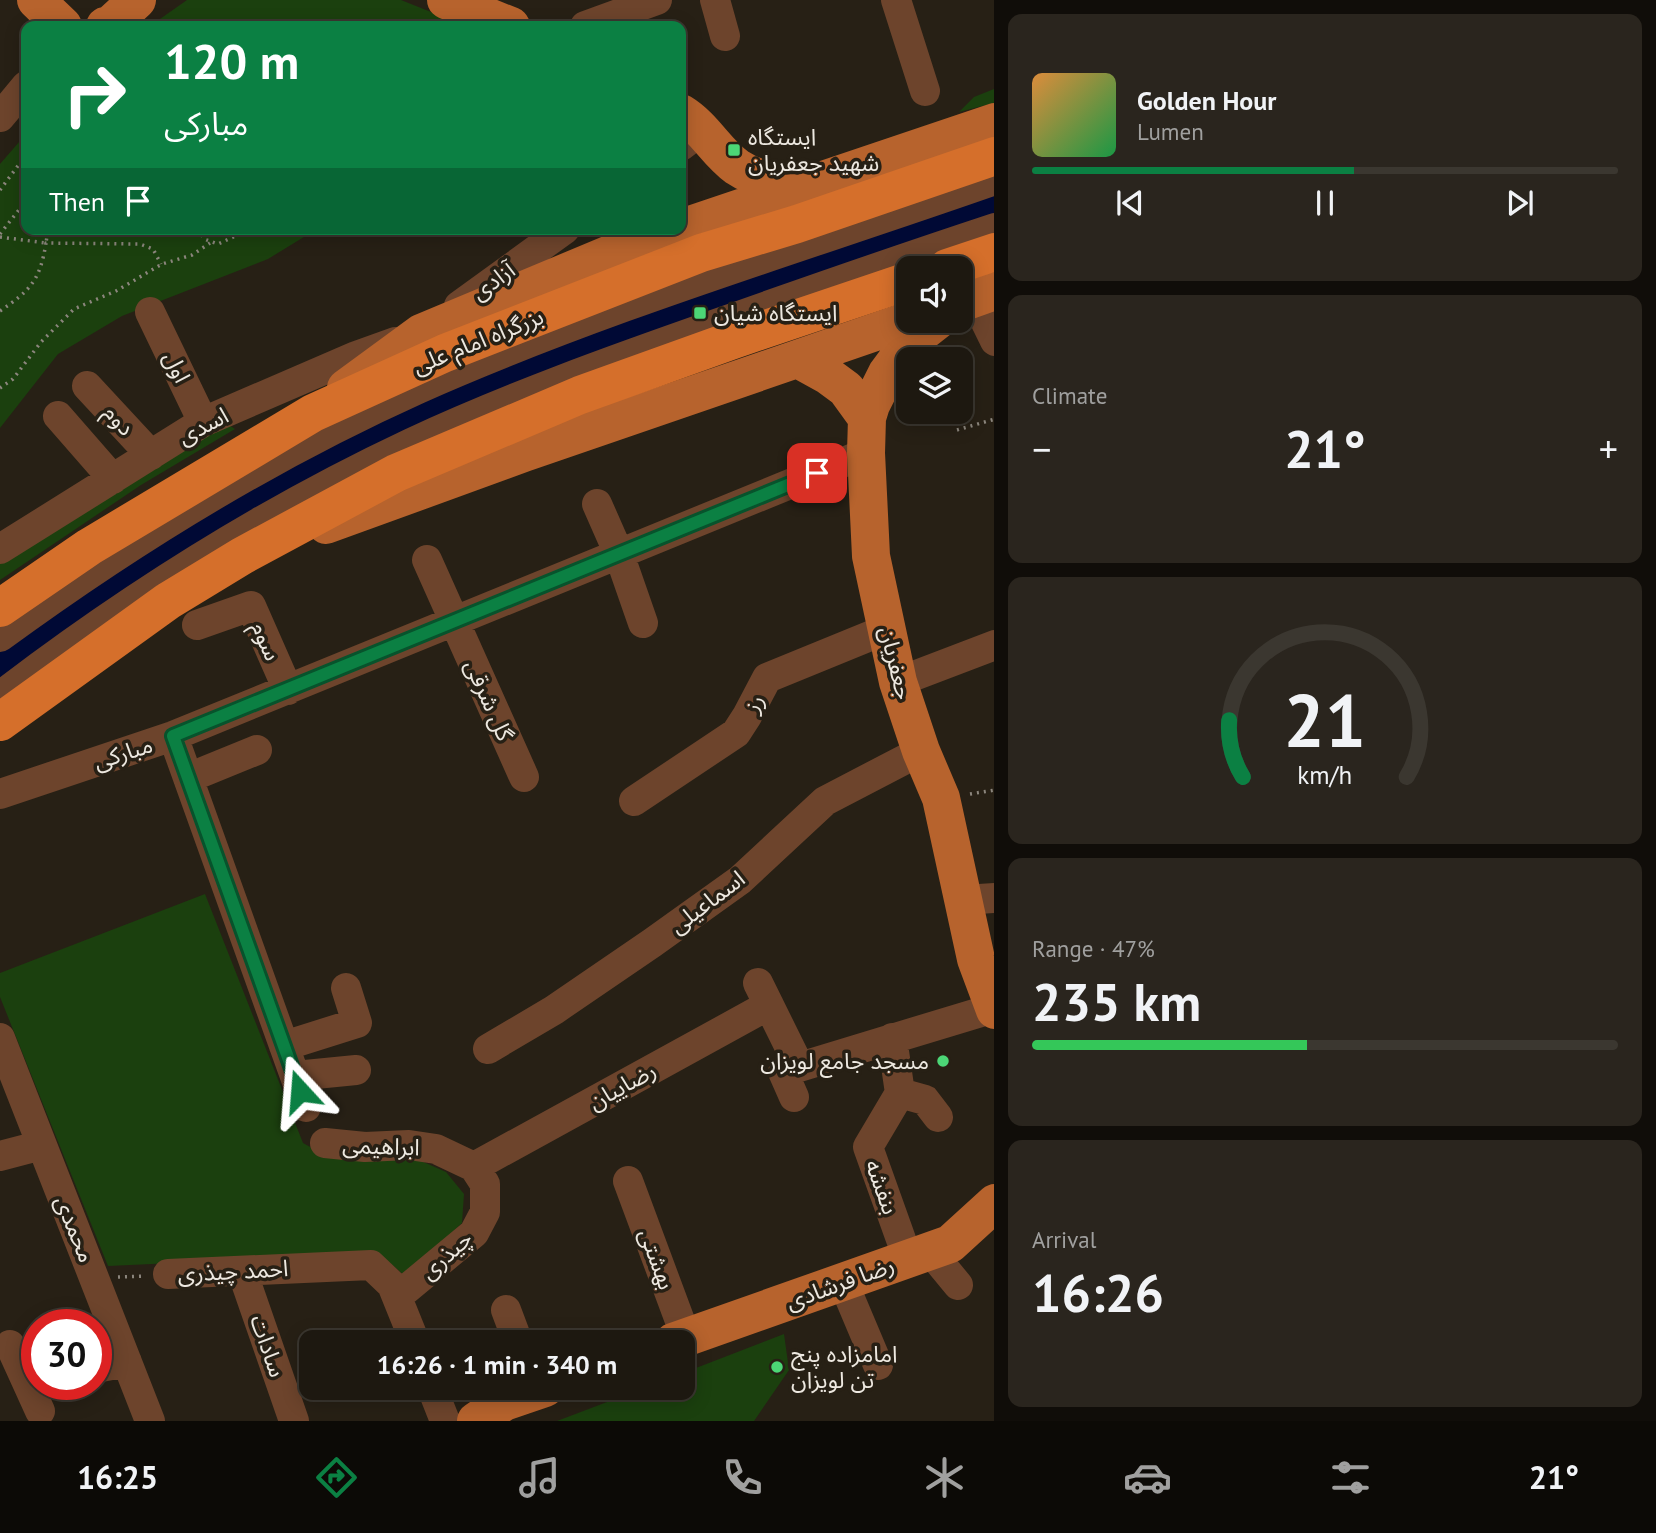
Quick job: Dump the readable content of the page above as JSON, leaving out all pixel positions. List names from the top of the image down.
{
  "streets": {
    "highway": ["بزرگراه امام علی"],
    "main road": ["جعفریان", "رضا فرشادی"],
    "street": [
      "آزادی",
      "اول",
      "دوم",
      "اسدی",
      "سوم",
      "گل شرقی",
      "رز",
      "مبارکی",
      "اسماعیلی",
      "رضاییان",
      "ابراهیمی",
      "بنفشه",
      "محمدی",
      "چیذری",
      "بهشتی",
      "احمد چیذری",
      "سادات"
    ]
  },
  "crossings": [
    ["آزادی", "اسدی"],
    ["اول", "اسدی"],
    ["دوم", "اسدی"],
    ["سوم", "مبارکی"],
    ["جعفریان", "رز"],
    ["جعفریان", "مبارکی"],
    ["جعفریان", "اسماعیلی"],
    ["گل شرقی", "مبارکی"],
    ["رضاییان", "ابراهیمی"],
    ["رضاییان", "چیذری"],
    ["ابراهیمی", "چیذری"],
    ["بنفشه", "رضا فرشادی"],
    ["محمدی", "احمد چیذری"],
    ["چیذری", "احمد چیذری"],
    ["احمد چیذری", "سادات"]
  ],
  "places": {
    "transit": ["ایستگاه شهید جعفریان", "ایستگاه شیان"],
    "other": ["مسجد جامع لویزان", "امامزاده پنج تن لویزان"]
  },
  "page": {
    "turn": ["120 m", "مبارکی"],
    "song": ["Golden Hour", "Lumen"],
    "then": "Then",
    "tile": [
      "Climate",
      ["Range · 47%", "235 km"],
      ["Arrival", "16:26"]
    ],
    "heat": ["−", "21°", "+"],
    "limit": "30",
    "trip": "16:26 · 1 min · 340 m",
    "tabs": ["16:25", "21°"],
    "gauge": ["21", "km/h"]
  }
}
